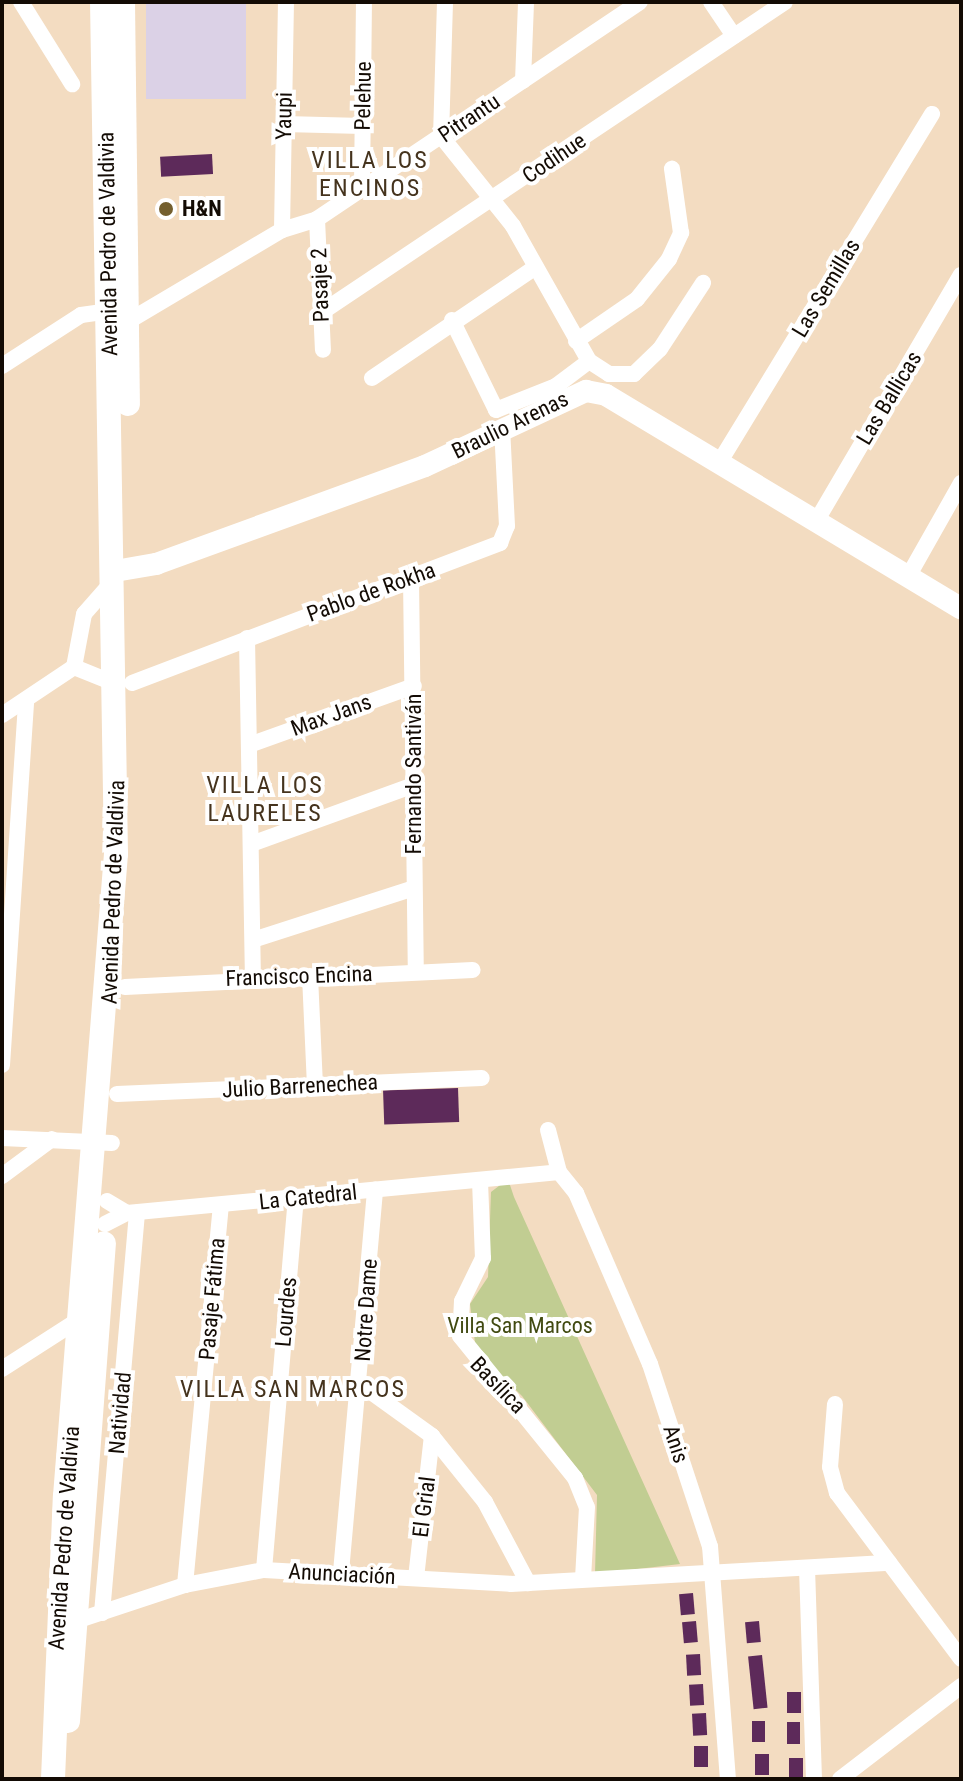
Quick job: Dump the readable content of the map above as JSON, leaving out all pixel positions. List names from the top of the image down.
{
  "streets": {
    "main road": ["Avenida Pedro de Valdivia"],
    "street": [
      "Pelehue",
      "Yaupi",
      "Pitrantu",
      "Codihue",
      "Pasaje 2",
      "Las Semillas",
      "Las Ballicas",
      "Braulio Arenas",
      "Pablo de Rokha",
      "Max Jans",
      "Fernando Santiván",
      "Francisco Encina",
      "Julio Barrenechea",
      "La Catedral",
      "Pasaje Fátima",
      "Notre Dame",
      "Lourdes",
      "Basílica",
      "Natividad",
      "Anis",
      "El Grial",
      "Anunciación"
    ]
  },
  "crossings": [
    ["Pelehue", "Pitrantu"],
    ["Yaupi", "Pitrantu"],
    ["Pitrantu", "Avenida Pedro de Valdivia"],
    ["Pitrantu", "Pasaje 2"],
    ["Codihue", "Pasaje 2"],
    ["Avenida Pedro de Valdivia", "Braulio Arenas"],
    ["Avenida Pedro de Valdivia", "Pablo de Rokha"],
    ["Avenida Pedro de Valdivia", "Francisco Encina"],
    ["Avenida Pedro de Valdivia", "Julio Barrenechea"],
    ["Avenida Pedro de Valdivia", "La Catedral"],
    ["Avenida Pedro de Valdivia", "Natividad"],
    ["Avenida Pedro de Valdivia", "Anunciación"],
    ["Las Semillas", "Braulio Arenas"],
    ["Las Ballicas", "Braulio Arenas"],
    ["Braulio Arenas", "Pablo de Rokha"],
    ["Pablo de Rokha", "Fernando Santiván"],
    ["Max Jans", "Fernando Santiván"],
    ["Fernando Santiván", "Francisco Encina"],
    ["La Catedral", "Pasaje Fátima"],
    ["La Catedral", "Notre Dame"],
    ["La Catedral", "Lourdes"],
    ["La Catedral", "Basílica"],
    ["La Catedral", "Natividad"],
    ["La Catedral", "Anis"],
    ["Pasaje Fátima", "Anunciación"],
    ["Notre Dame", "Anunciación"],
    ["Lourdes", "Anunciación"],
    ["Basílica", "Anunciación"],
    ["Natividad", "Anunciación"],
    ["Anis", "Anunciación"],
    ["El Grial", "Anunciación"]
  ],
  "districts": ["VILLA LOS ENCINOS", "VILLA LOS LAURELES", "VILLA SAN MARCOS"],
  "parks": ["Villa San Marcos"],
  "places": ["H&N"]
}
